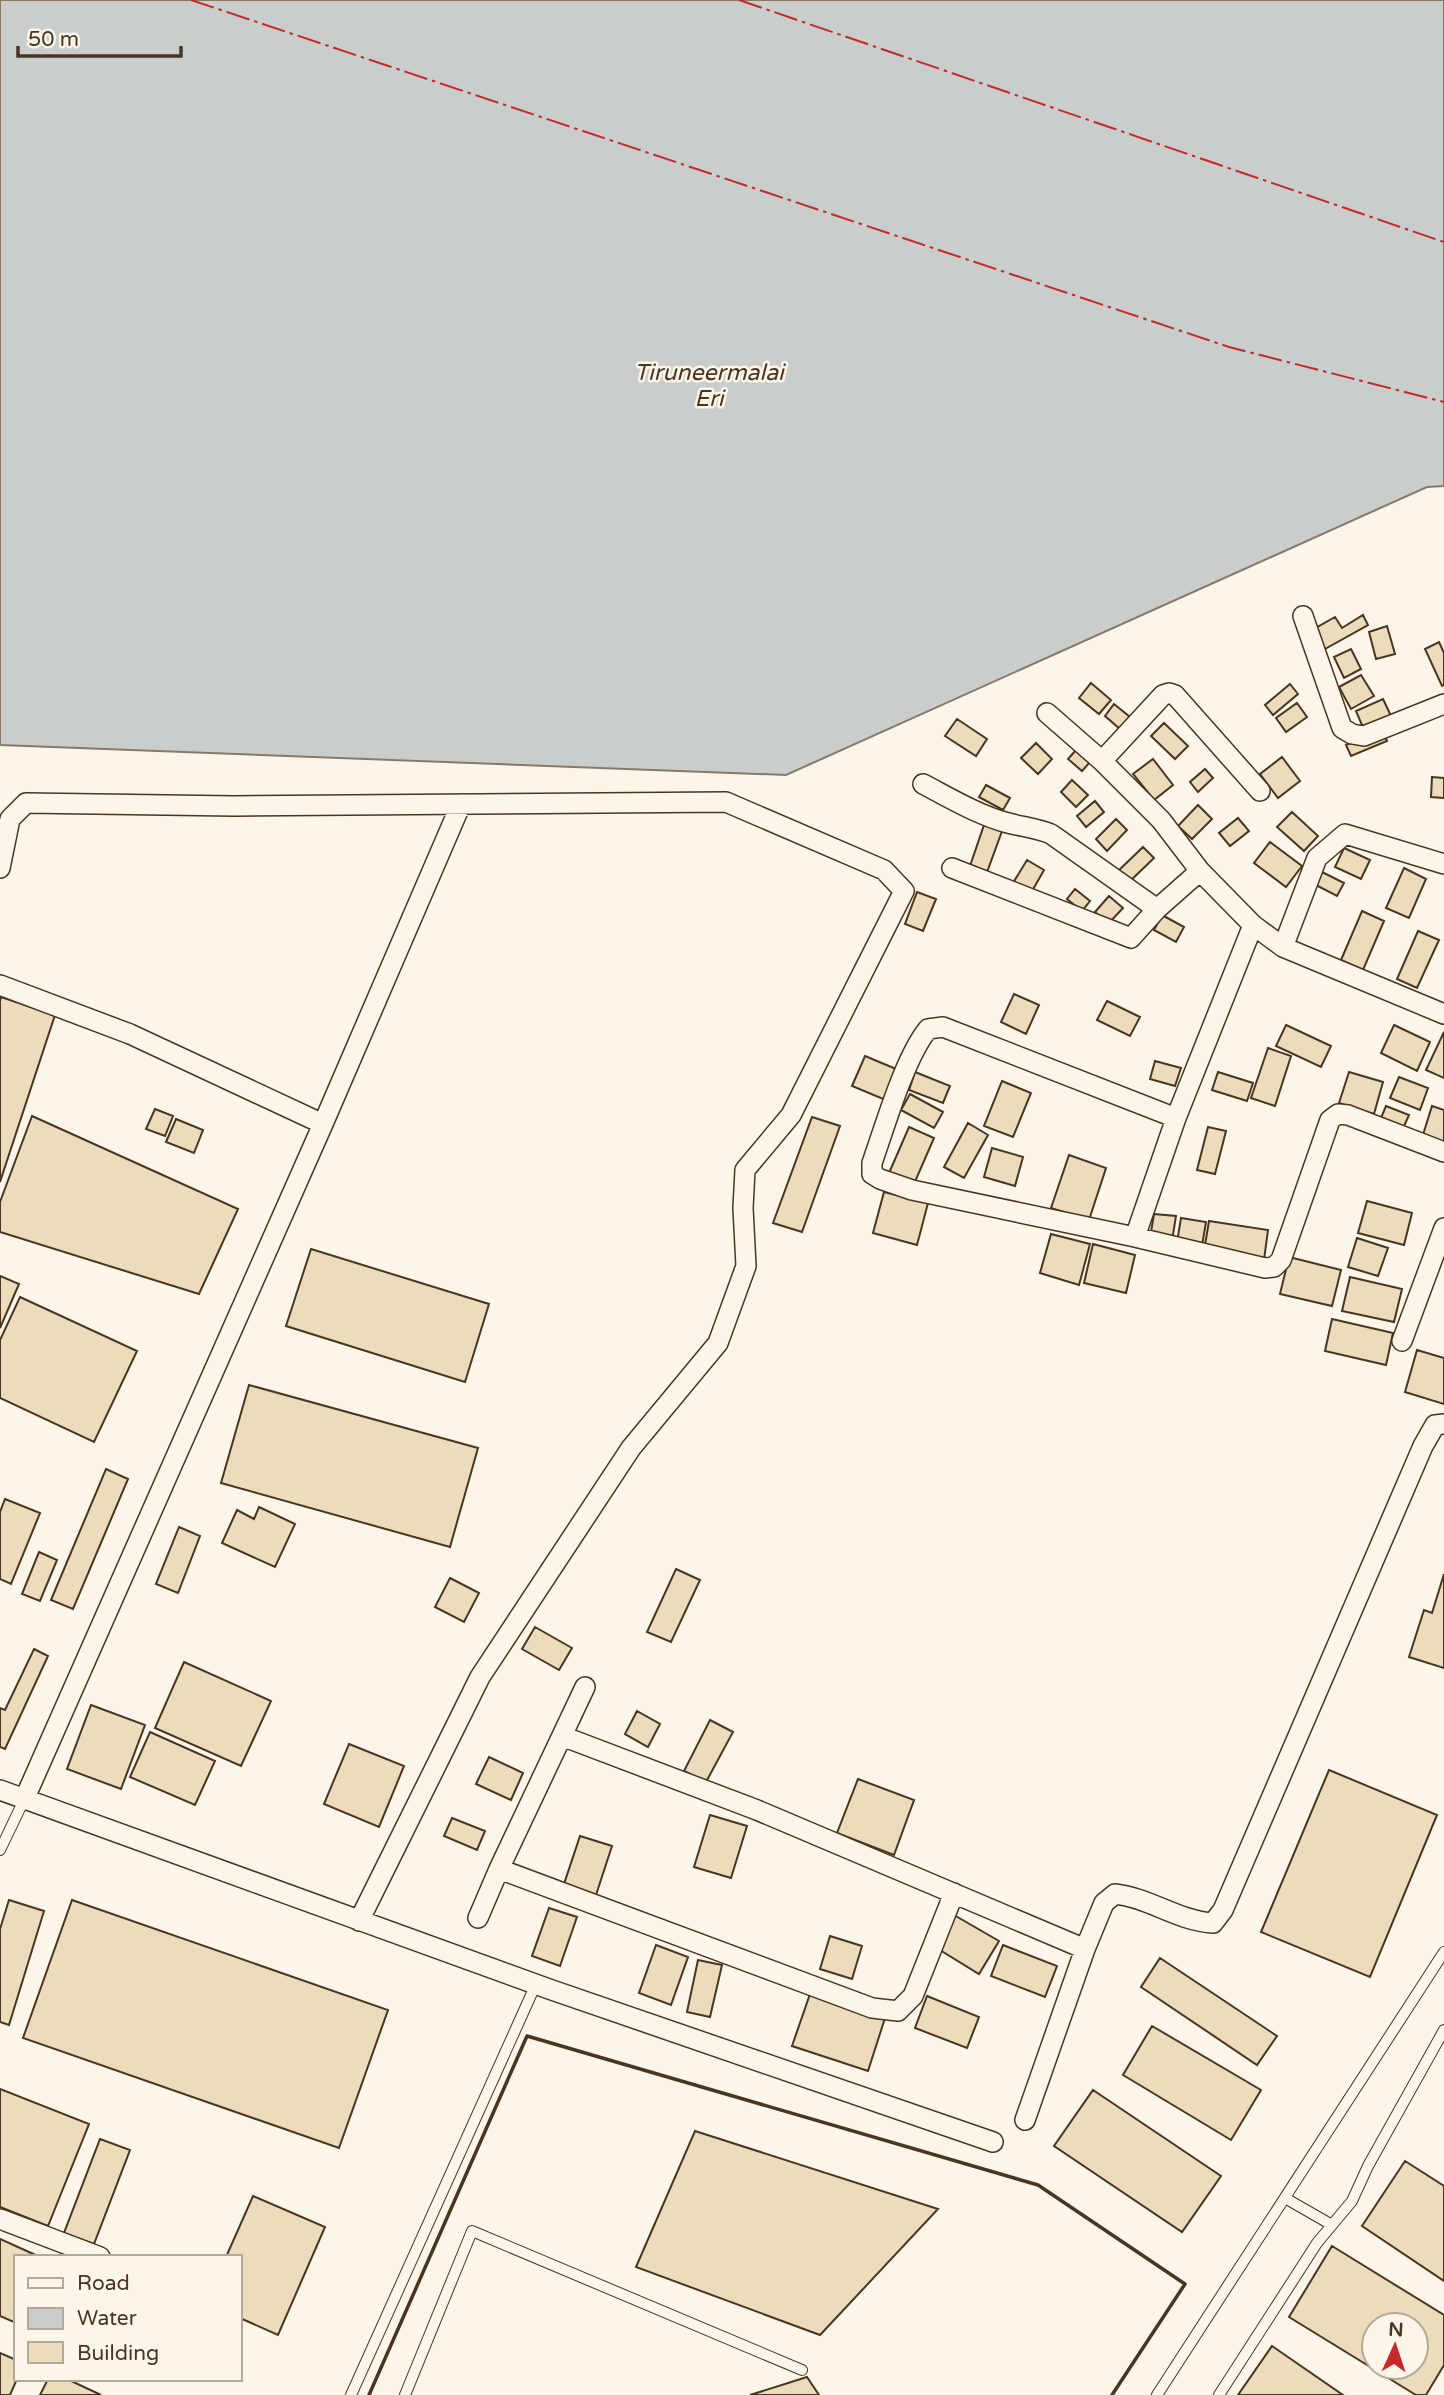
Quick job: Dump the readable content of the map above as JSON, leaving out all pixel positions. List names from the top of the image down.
{
  "water": ["Tiruneermalai Eri"],
  "legend": ["Road", "Water", "Building"],
  "scale_bar": "50 m",
  "north": "top"
}
